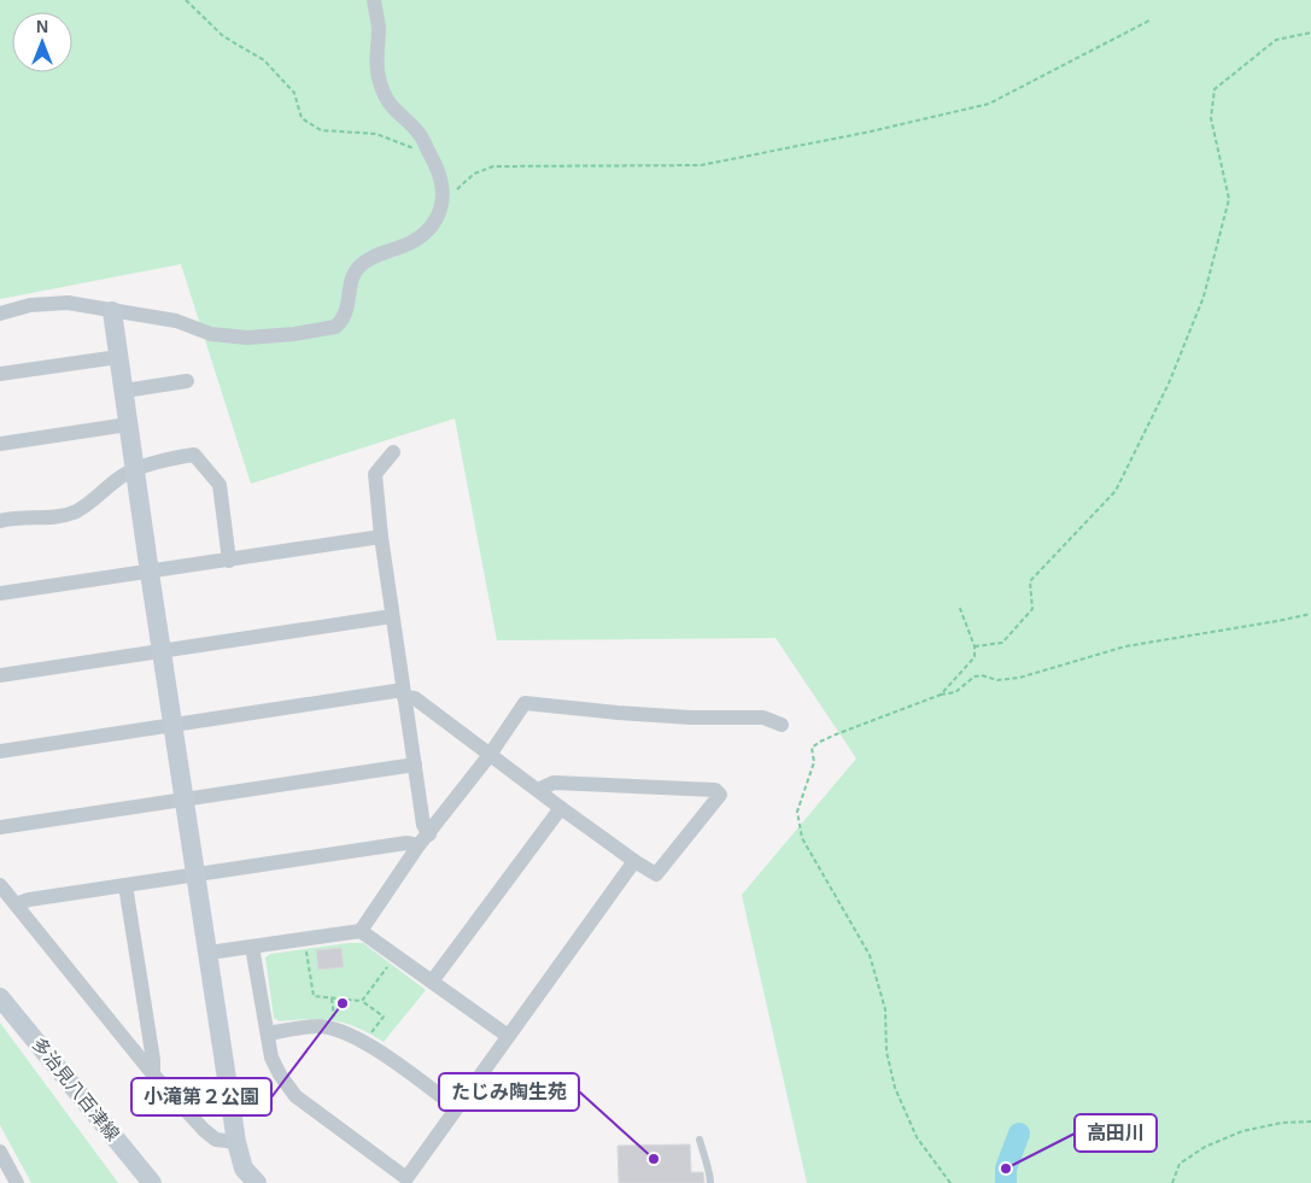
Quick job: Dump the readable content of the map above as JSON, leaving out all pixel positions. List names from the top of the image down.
{
  "streets": {
    "street": ["多治見八百津線"]
  },
  "places": ["小滝第２公園", "たじみ陶生苑", "高田川"],
  "north": "top"
}
